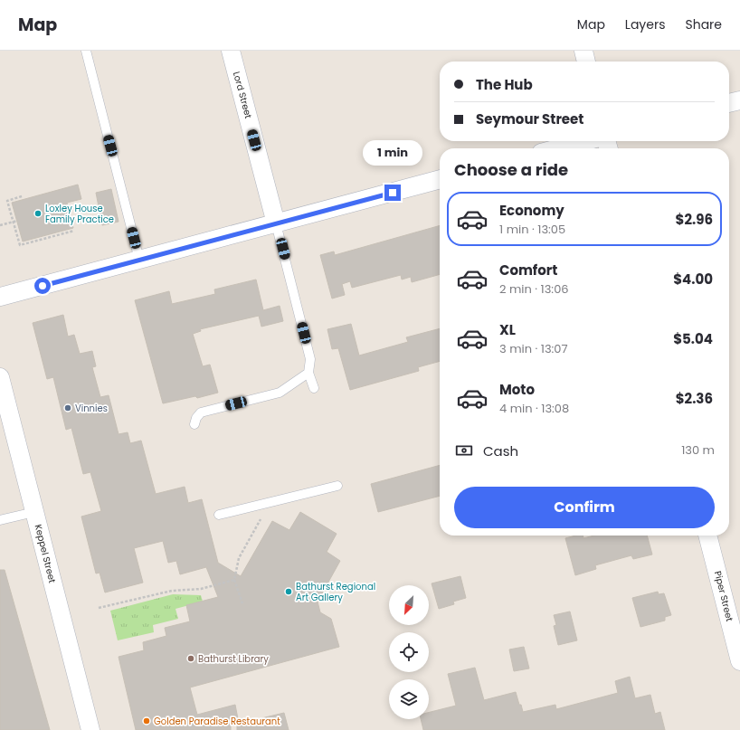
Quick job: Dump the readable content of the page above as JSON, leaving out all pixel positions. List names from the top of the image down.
{
  "streets": {
    "street": ["Lord Street", "Keppel Street", "Piper Street"]
  },
  "places": [
    "Loxley House Family Practice",
    "Vinnies",
    "Bathurst Regional Art Gallery",
    "Bathurst Library",
    "Golden Paradise Restaurant"
  ],
  "north": "bottom left",
  "page": {
    "header": "Map",
    "nav": ["Map", "Layers", "Share"],
    "banner": ["The Hub", "Seymour Street"],
    "bubble": "1 min",
    "heading": "Choose a ride",
    "list": [
      {
        "name": "Economy",
        "note": "1 min · 13:05",
        "value": "$2.96"
      },
      {
        "name": "Comfort",
        "note": "2 min · 13:06",
        "value": "$4.00"
      },
      {
        "name": "XL",
        "note": "3 min · 13:07",
        "value": "$5.04"
      },
      {
        "name": "Moto",
        "note": "4 min · 13:08",
        "value": "$2.36"
      }
    ],
    "pay": ["Cash", "130 m"],
    "buttons": "Confirm"
  }
}
